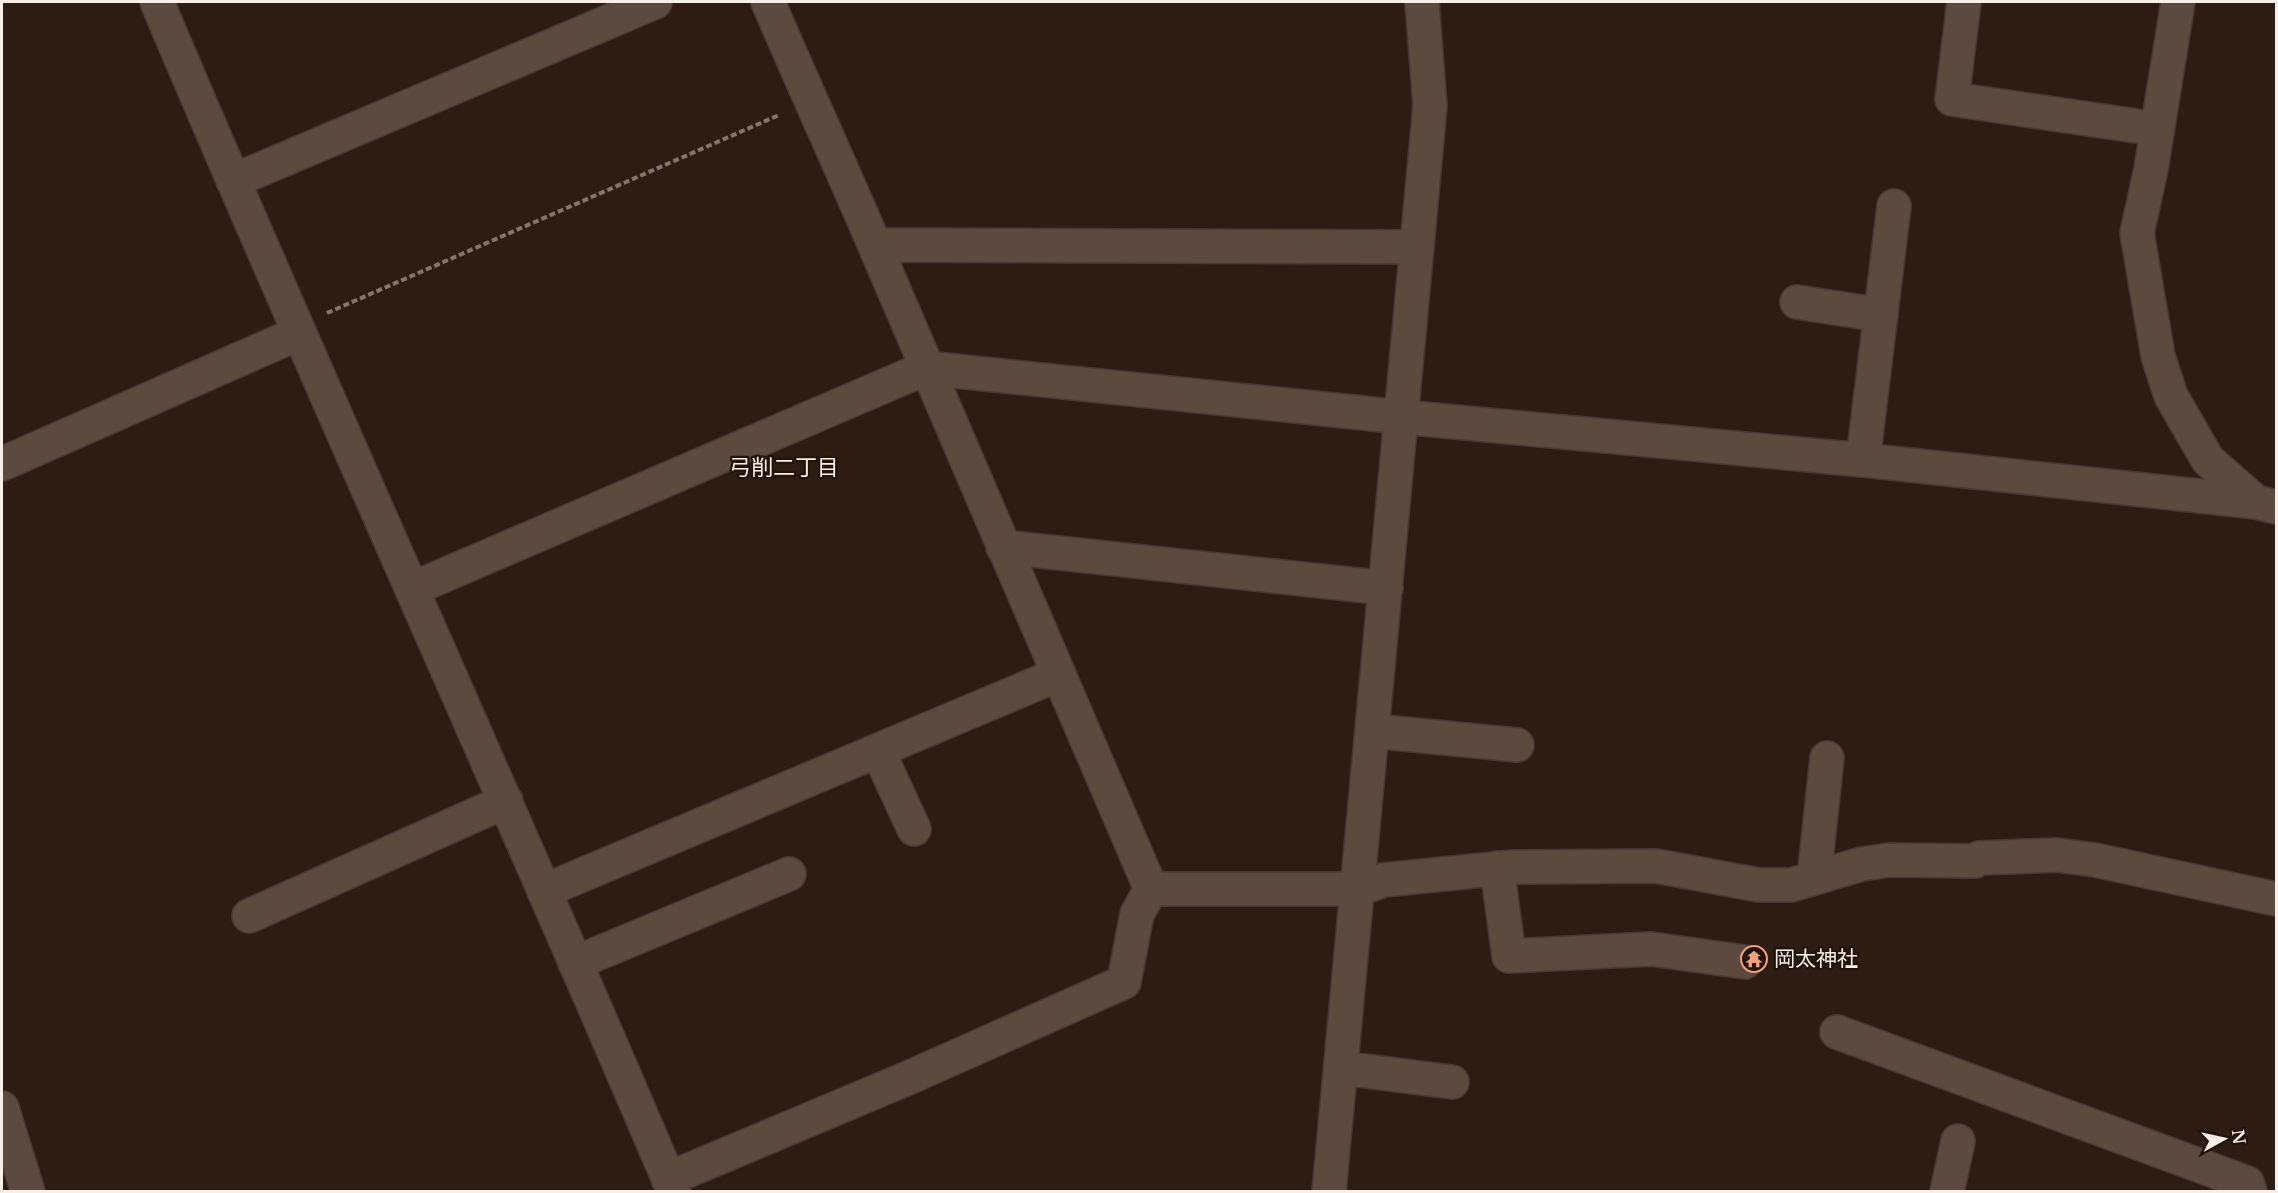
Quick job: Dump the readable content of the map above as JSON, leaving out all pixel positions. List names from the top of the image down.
{
  "districts": ["弓削二丁目"],
  "places": {
    "temple": ["岡太神社"]
  },
  "north": "right"
}
